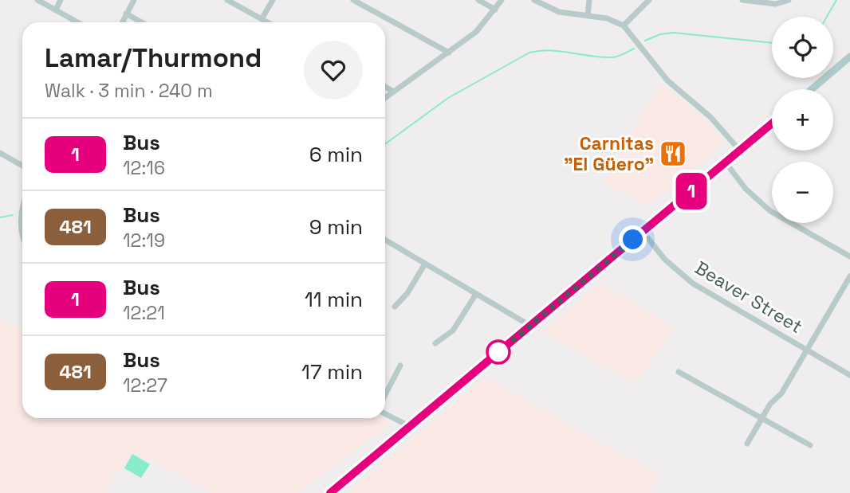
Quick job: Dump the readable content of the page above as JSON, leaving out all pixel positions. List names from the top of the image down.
{
  "streets": {
    "street": ["Beaver Street"]
  },
  "places": {
    "restaurant": ["Carnitas \"El Güero\""]
  },
  "lines": ["bus line 1"],
  "page": {
    "on_map": "1",
    "map_buttons": ["+", "−"],
    "heading": ["Lamar/Thurmond", "Walk · 3 min · 240 m"],
    "list": [
      {
        "mark": "1",
        "name": "Bus",
        "note": "12:16",
        "value": "6 min"
      },
      {
        "mark": "481",
        "name": "Bus",
        "note": "12:19",
        "value": "9 min"
      },
      {
        "mark": "1",
        "name": "Bus",
        "note": "12:21",
        "value": "11 min"
      },
      {
        "mark": "481",
        "name": "Bus",
        "note": "12:27",
        "value": "17 min"
      }
    ]
  }
}
